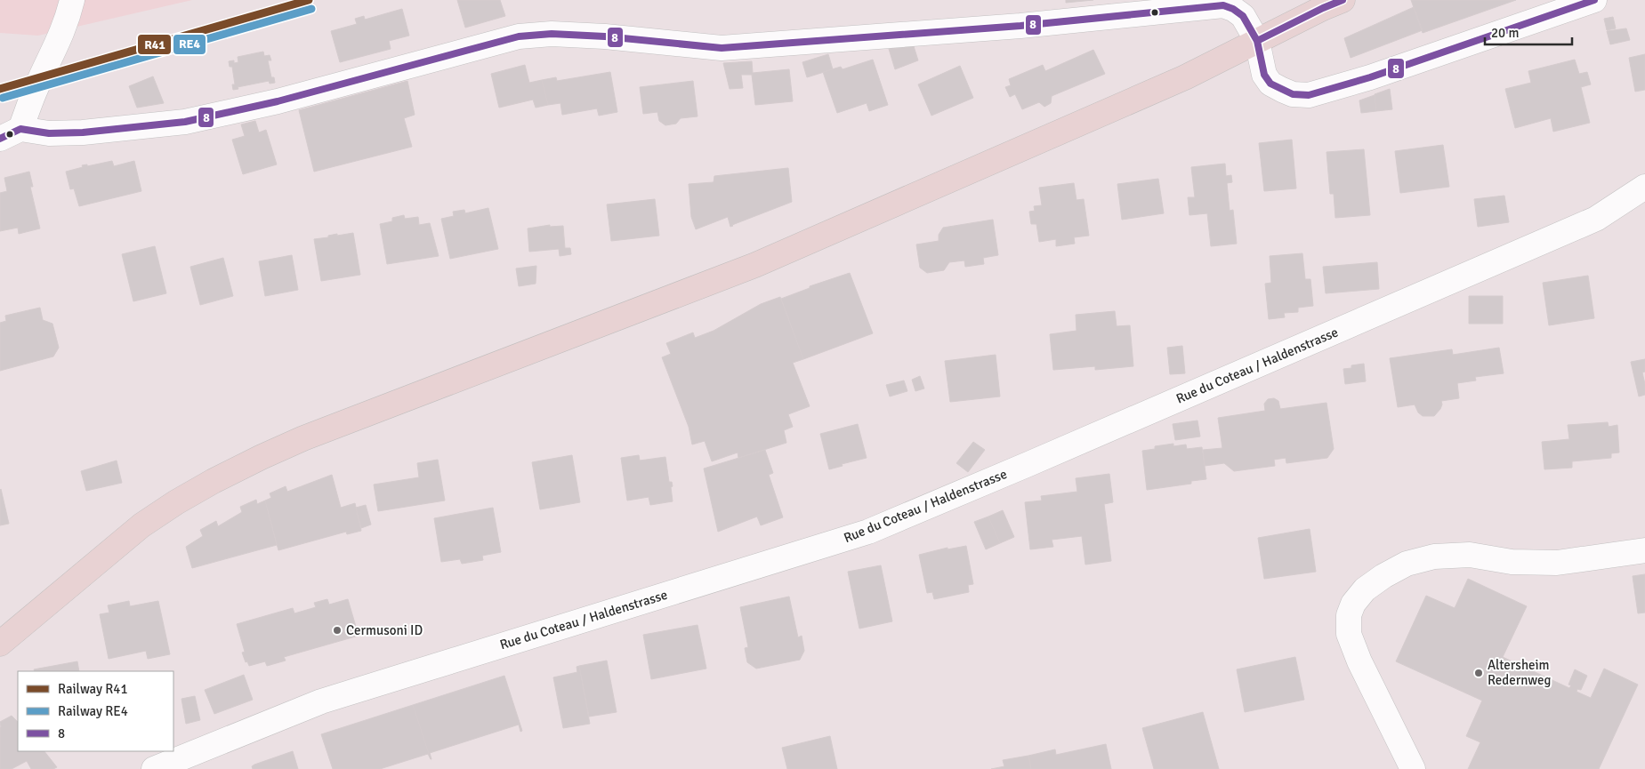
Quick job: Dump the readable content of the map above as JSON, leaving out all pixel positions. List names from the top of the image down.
{
  "streets": {
    "street": ["Rue du Coteau / Haldenstrasse"]
  },
  "places": ["Cermusoni ID", "Altersheim Redernweg"],
  "lines": ["rail line R41", "transit line 8", "rail line RE4"],
  "legend": ["Railway R41", "Railway RE4", "8"],
  "scale_bar": "20 m"
}
